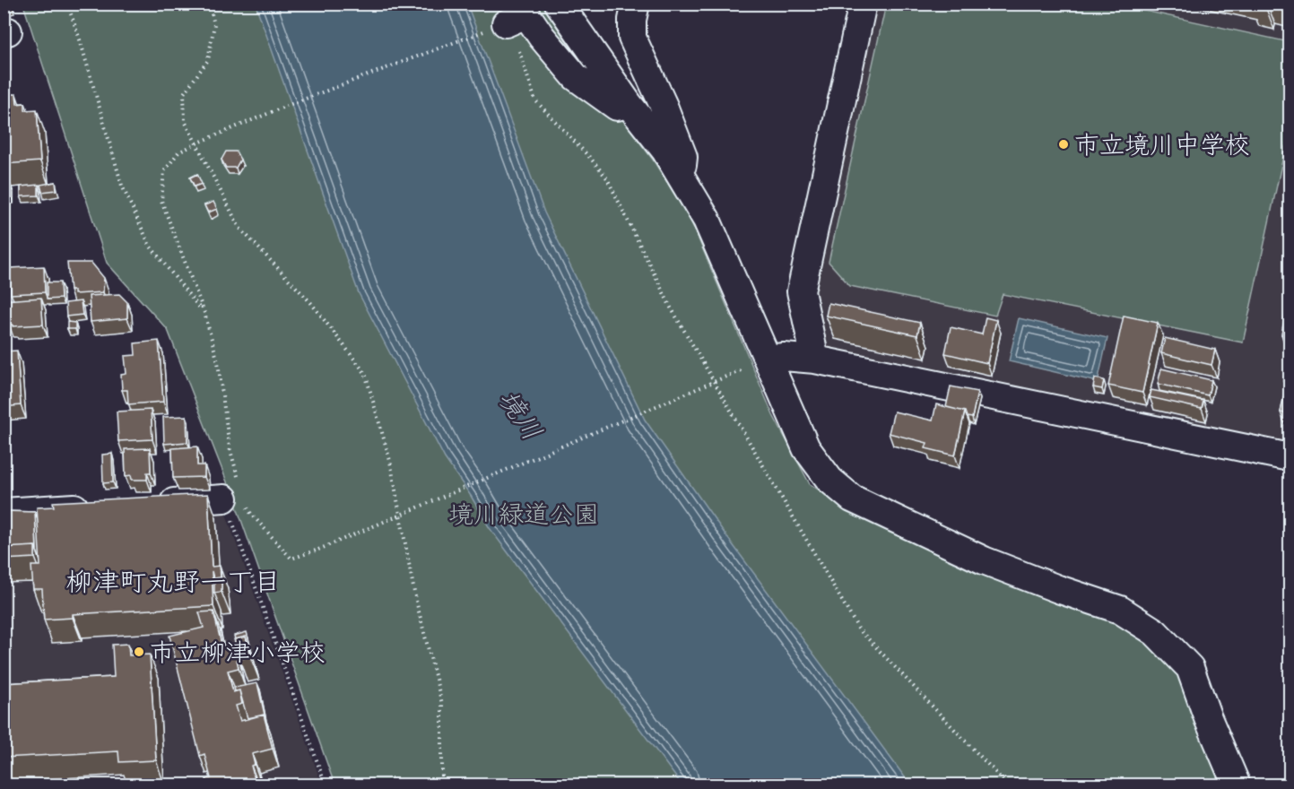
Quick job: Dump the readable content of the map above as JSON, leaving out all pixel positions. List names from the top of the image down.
{
  "districts": ["柳津町丸野一丁目"],
  "water": ["境川"],
  "parks": ["境川緑道公園"],
  "places": ["市立境川中学校", "市立柳津小学校"]
}
